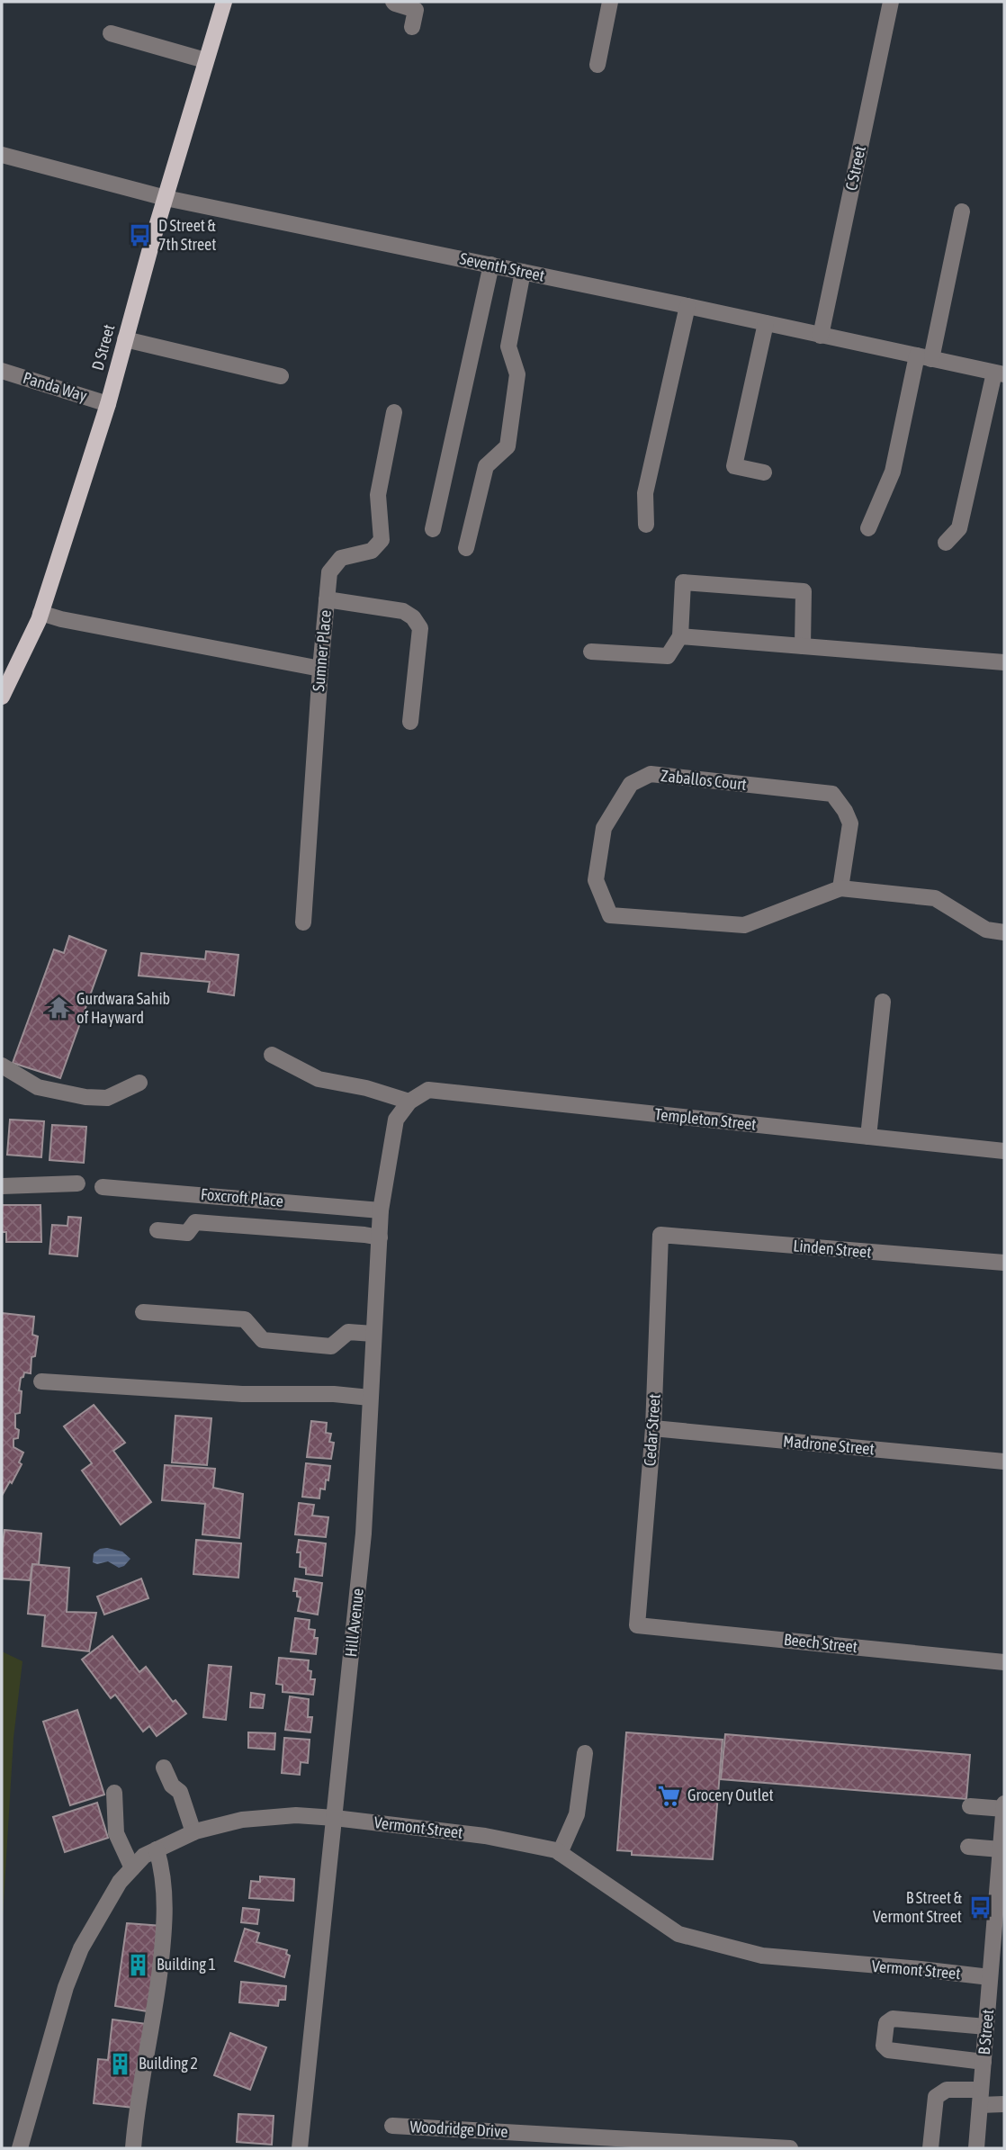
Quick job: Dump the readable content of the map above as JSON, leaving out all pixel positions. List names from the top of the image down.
{
  "streets": {
    "main road": ["D Street"],
    "street": [
      "C Street",
      "Seventh Street",
      "Panda Way",
      "Sumner Place",
      "Zaballos Court",
      "Templeton Street",
      "Foxcroft Place",
      "Linden Street",
      "Cedar Street",
      "Madrone Street",
      "Hill Avenue",
      "Beech Street",
      "Vermont Street",
      "B Street",
      "Woodridge Drive"
    ]
  },
  "crossings": [
    ["C Street", "Seventh Street"],
    ["Seventh Street", "D Street"],
    ["D Street", "Panda Way"],
    ["Templeton Street", "Hill Avenue"],
    ["Foxcroft Place", "Hill Avenue"],
    ["Linden Street", "Cedar Street"],
    ["Cedar Street", "Madrone Street"],
    ["Cedar Street", "Beech Street"],
    ["Hill Avenue", "Vermont Street"],
    ["Vermont Street", "B Street"]
  ],
  "places": {
    "bus stop": ["D Street & 7th Street", "B Street & Vermont Street"],
    "temple": ["Gurdwara Sahib of Hayward"],
    "supermarket": ["Grocery Outlet"],
    "building": ["Building 1", "Building 2"]
  }
}
